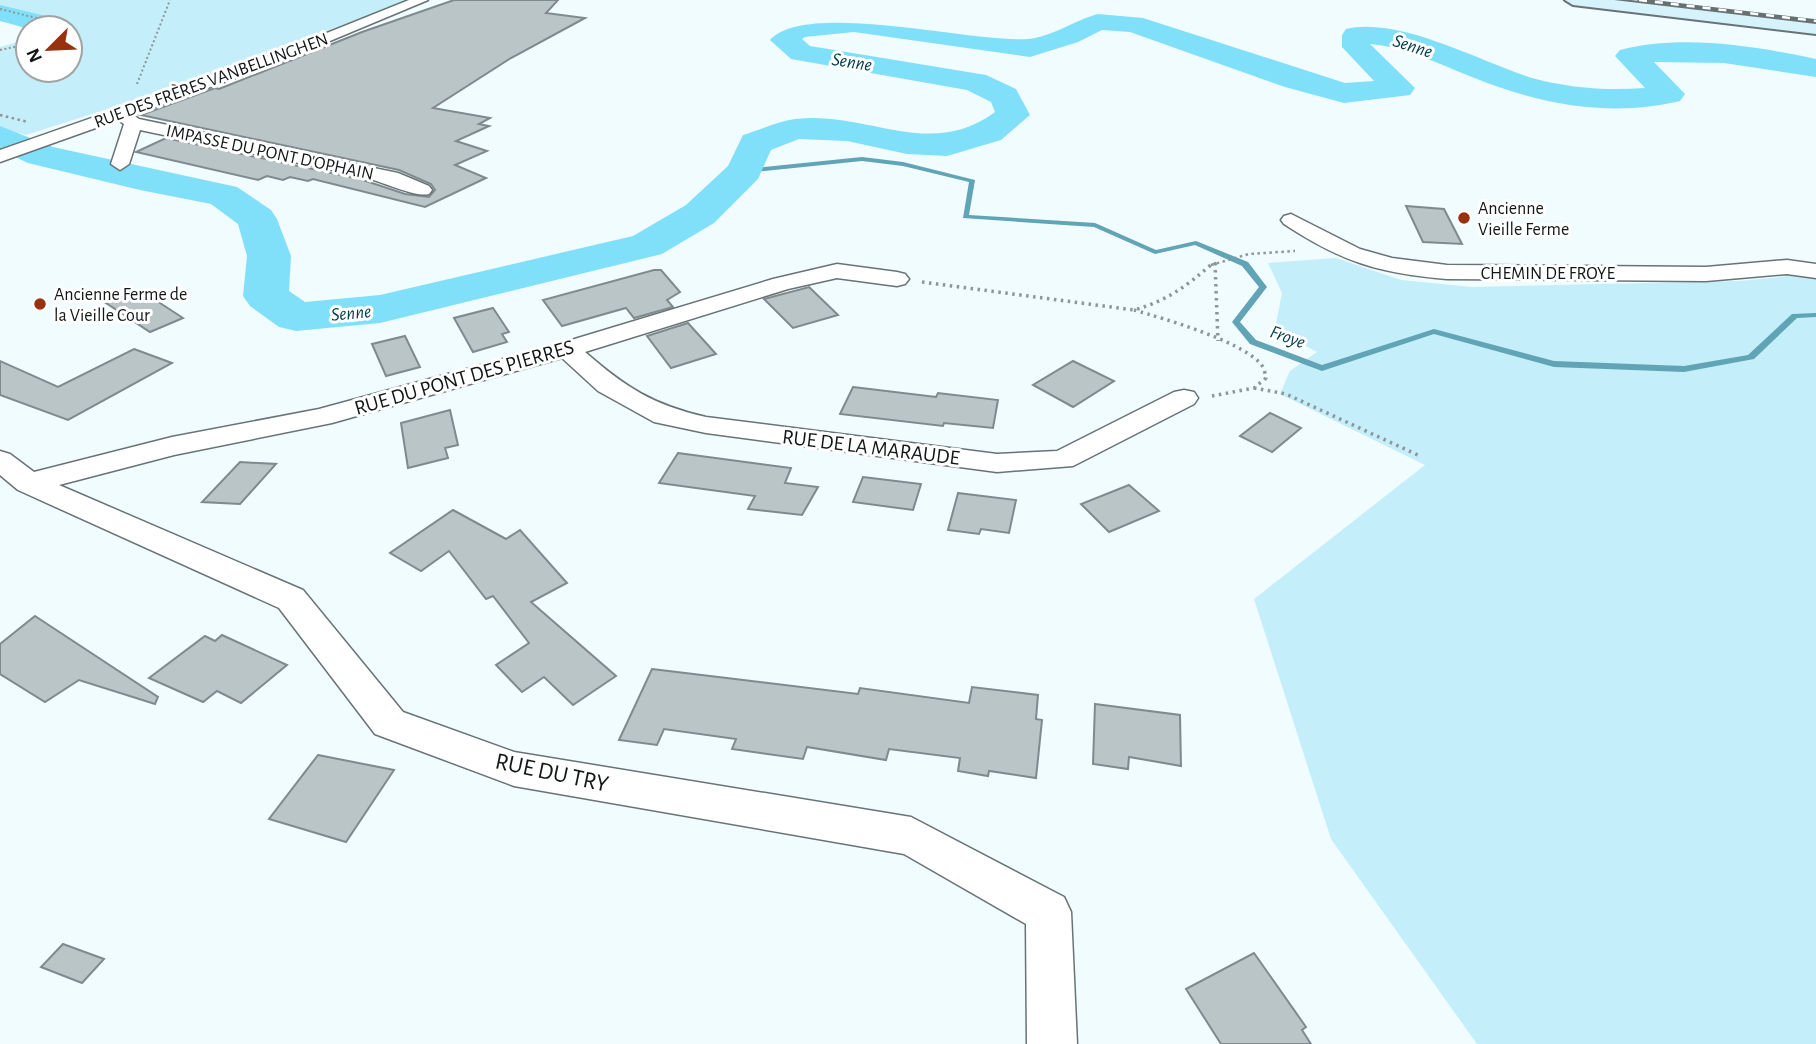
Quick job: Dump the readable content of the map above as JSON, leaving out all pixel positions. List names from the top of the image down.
{
  "streets": {
    "street": [
      "RUE DES FRÈRES VANBELLINGHEN",
      "IMPASSE DU PONT D'OPHAIN",
      "CHEMIN DE FROYE",
      "RUE DU PONT DES PIERRES",
      "RUE DE LA MARAUDE",
      "RUE DU TRY"
    ]
  },
  "crossings": [
    ["RUE DES FRÈRES VANBELLINGHEN", "IMPASSE DU PONT D'OPHAIN"],
    ["RUE DU PONT DES PIERRES", "RUE DE LA MARAUDE"],
    ["RUE DU PONT DES PIERRES", "RUE DU TRY"]
  ],
  "water": ["Senne", "Froye"],
  "places": ["Ancienne Vieille Ferme", "Ancienne Ferme de la Vieille Cour"],
  "north": "bottom left"
}
